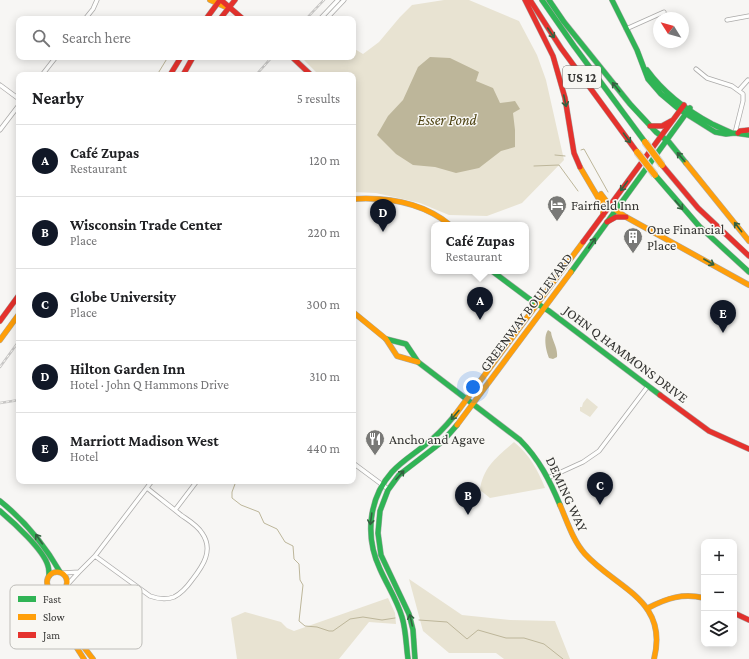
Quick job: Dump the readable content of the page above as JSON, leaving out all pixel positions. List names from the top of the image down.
{
  "streets": {
    "main road": [
      "US 12",
      "GREENWAY BOULEVARD",
      "JOHN Q HAMMONS DRIVE",
      "DEMING WAY"
    ]
  },
  "crossings": [
    ["GREENWAY BOULEVARD", "JOHN Q HAMMONS DRIVE"],
    ["GREENWAY BOULEVARD", "DEMING WAY"]
  ],
  "water": ["Esser Pond"],
  "places": {
    "hotel": ["Fairfield Inn"],
    "building": ["One Financial Place"],
    "restaurant": ["Ancho and Agave"]
  },
  "legend": ["Fast", "Slow", "Jam"],
  "north": "top left",
  "page": {
    "search": "Search here",
    "heading": ["Nearby", "5 results"],
    "list": [
      {
        "mark": "A",
        "name": "Café Zupas",
        "note": "Restaurant",
        "value": "120 m"
      },
      {
        "mark": "B",
        "name": "Wisconsin Trade Center",
        "note": "Place",
        "value": "220 m"
      },
      {
        "mark": "C",
        "name": "Globe University",
        "note": "Place",
        "value": "300 m"
      },
      {
        "mark": "D",
        "name": "Hilton Garden Inn",
        "note": "Hotel · John Q Hammons Drive",
        "value": "310 m"
      },
      {
        "mark": "E",
        "name": "Marriott Madison West",
        "note": "Hotel",
        "value": "440 m"
      }
    ],
    "pins": [
      "D",
      "A",
      "E",
      "C",
      "B"
    ],
    "popup": ["Café Zupas", "Restaurant"],
    "map_buttons": ["+", "−"]
  }
}
